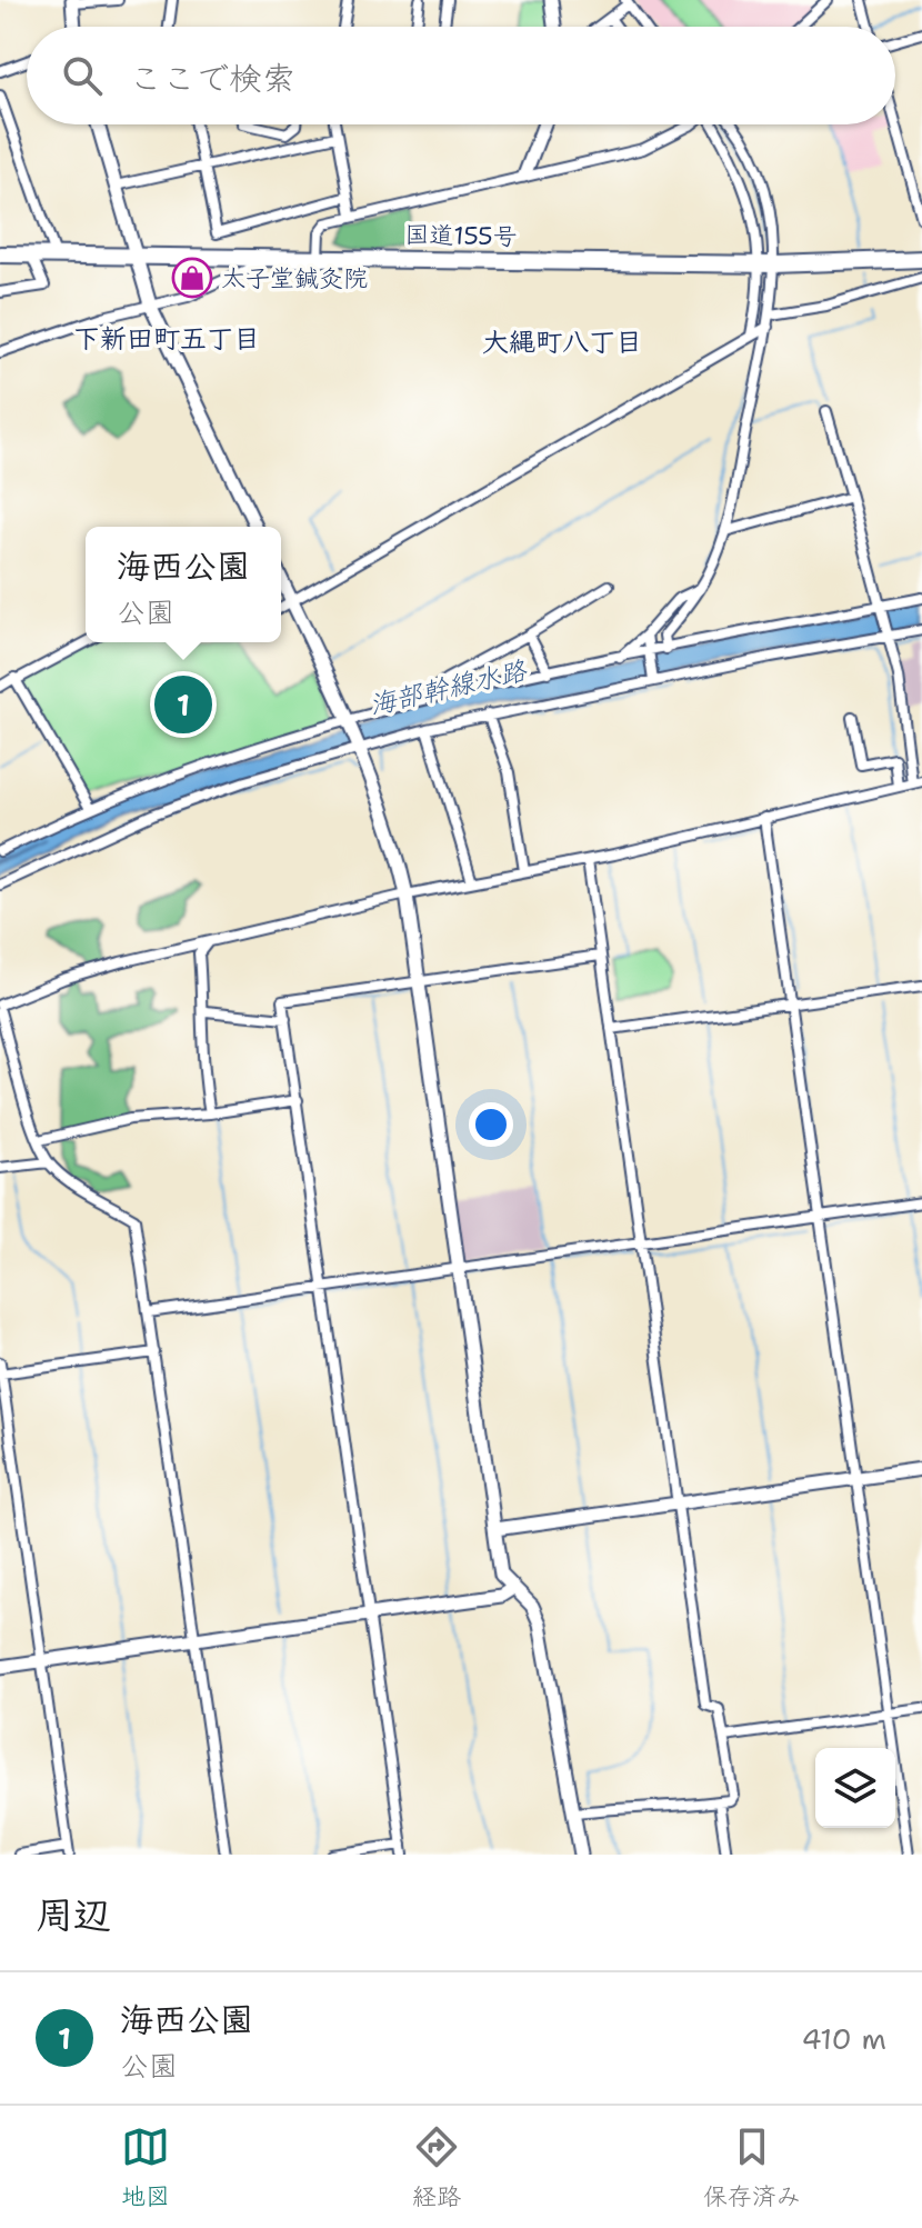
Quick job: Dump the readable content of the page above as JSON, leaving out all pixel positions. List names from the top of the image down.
{
  "streets": {
    "highway": ["国道155号"]
  },
  "districts": ["下新田町五丁目", "大縄町八丁目"],
  "water": ["海部幹線水路"],
  "places": {
    "shop": ["太子堂鍼灸院"]
  },
  "page": {
    "search": "ここで検索",
    "popup": ["海西公園", "公園"],
    "pins": "1",
    "heading": "周辺",
    "list": [
      {
        "mark": "1",
        "name": "海西公園",
        "note": "公園",
        "value": "410 m"
      }
    ],
    "nav": ["地図", "経路", "保存済み"]
  }
}
